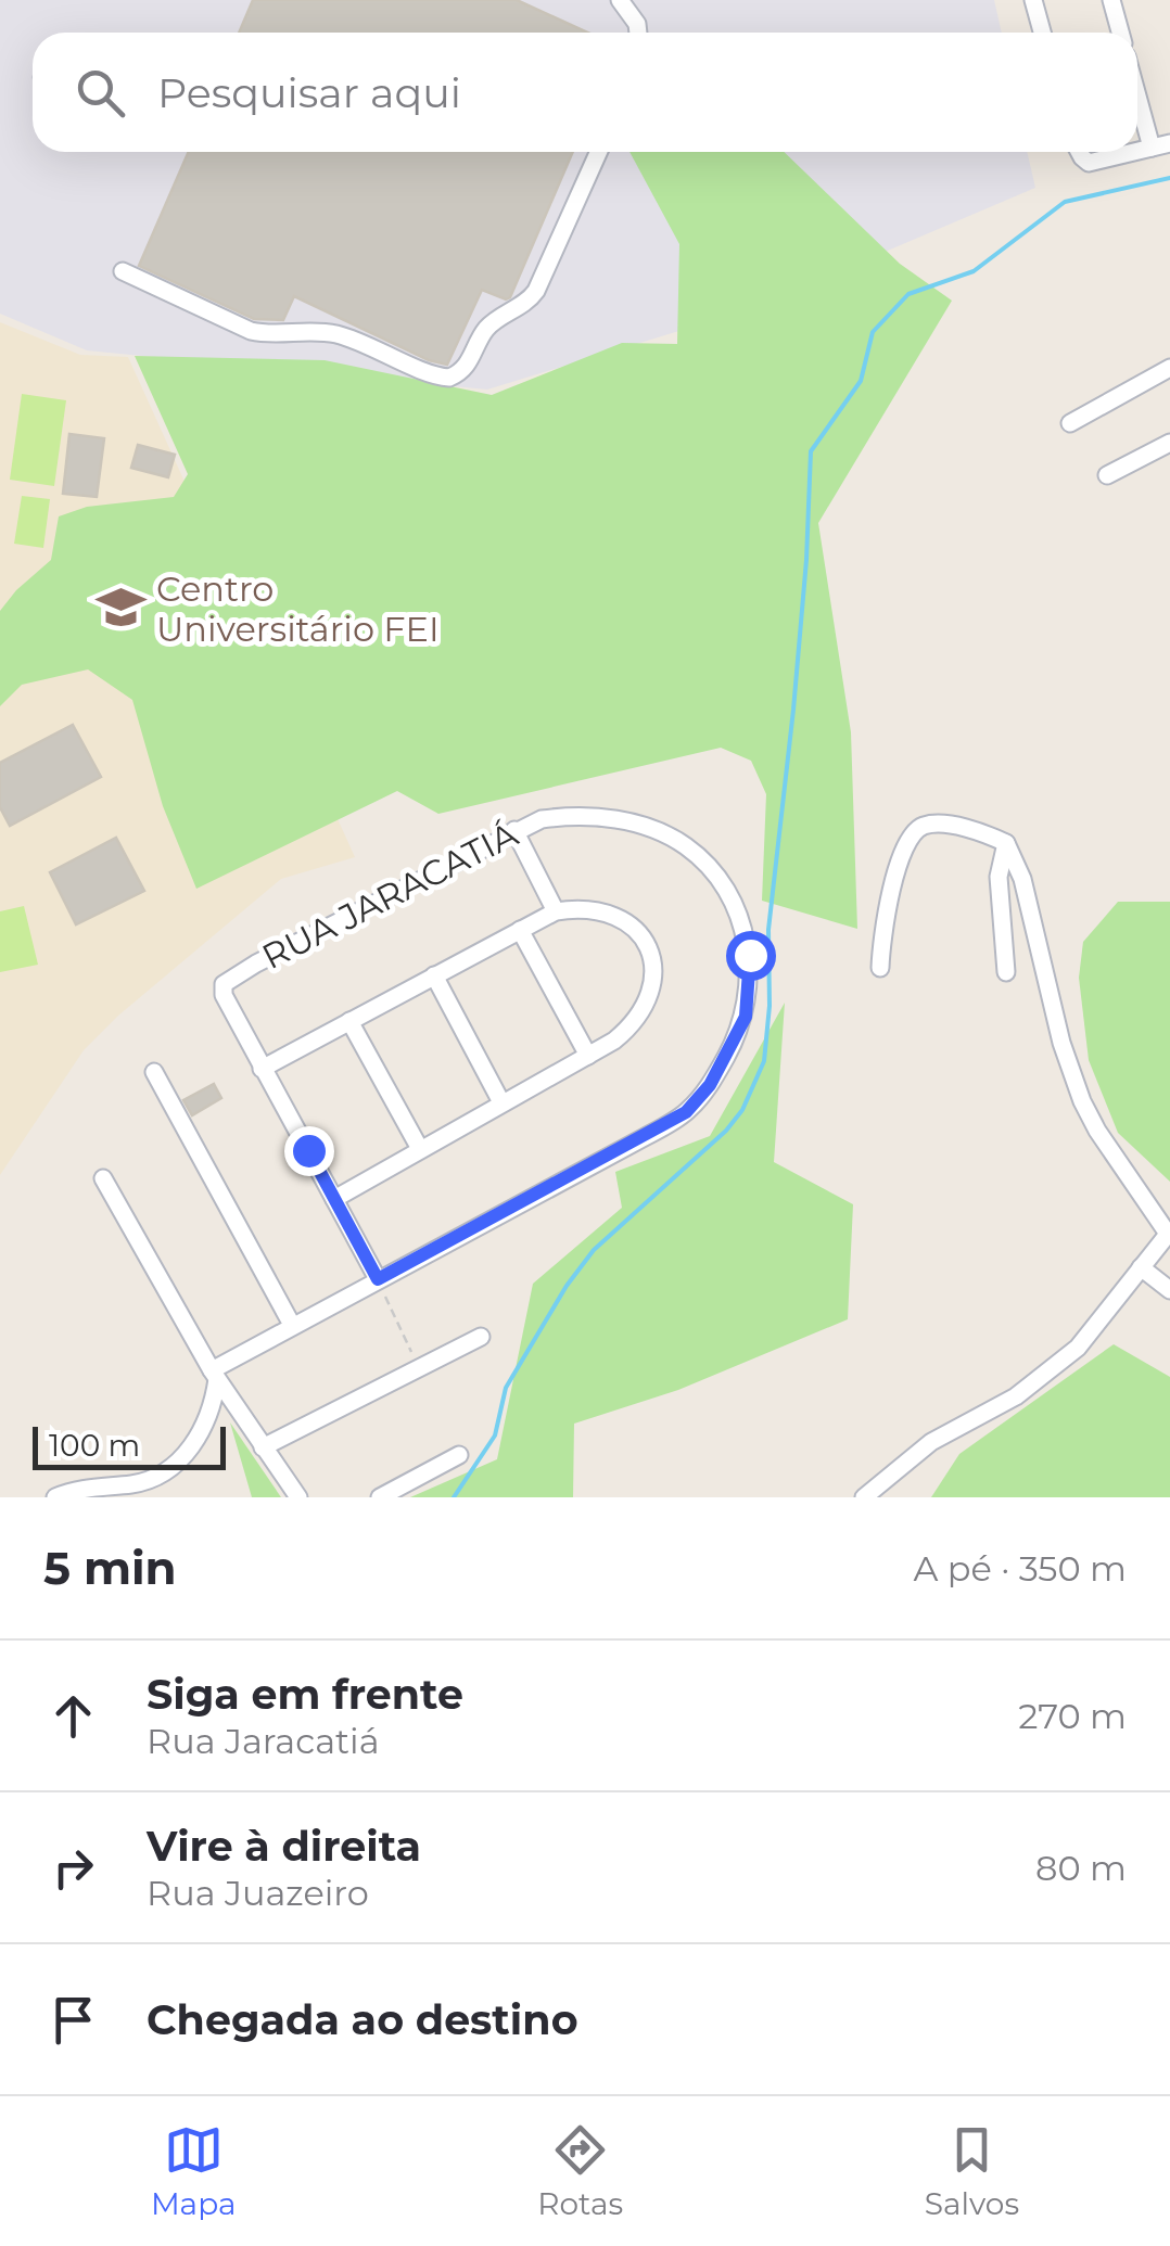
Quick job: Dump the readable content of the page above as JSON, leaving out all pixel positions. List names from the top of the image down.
{
  "streets": {
    "street": ["RUA JARACATIÁ"]
  },
  "places": {
    "school or university": ["Centro Universitário FEI"]
  },
  "scale_bar": "100 m",
  "page": {
    "search": "Pesquisar aqui",
    "scale": "100 m",
    "heading": ["5 min", "A pé · 350 m"],
    "list": [
      ["Siga em frente", "Rua Jaracatiá", "270 m"],
      ["Vire à direita", "Rua Juazeiro", "80 m"],
      "Chegada ao destino"
    ],
    "nav": ["Mapa", "Rotas", "Salvos"]
  }
}
